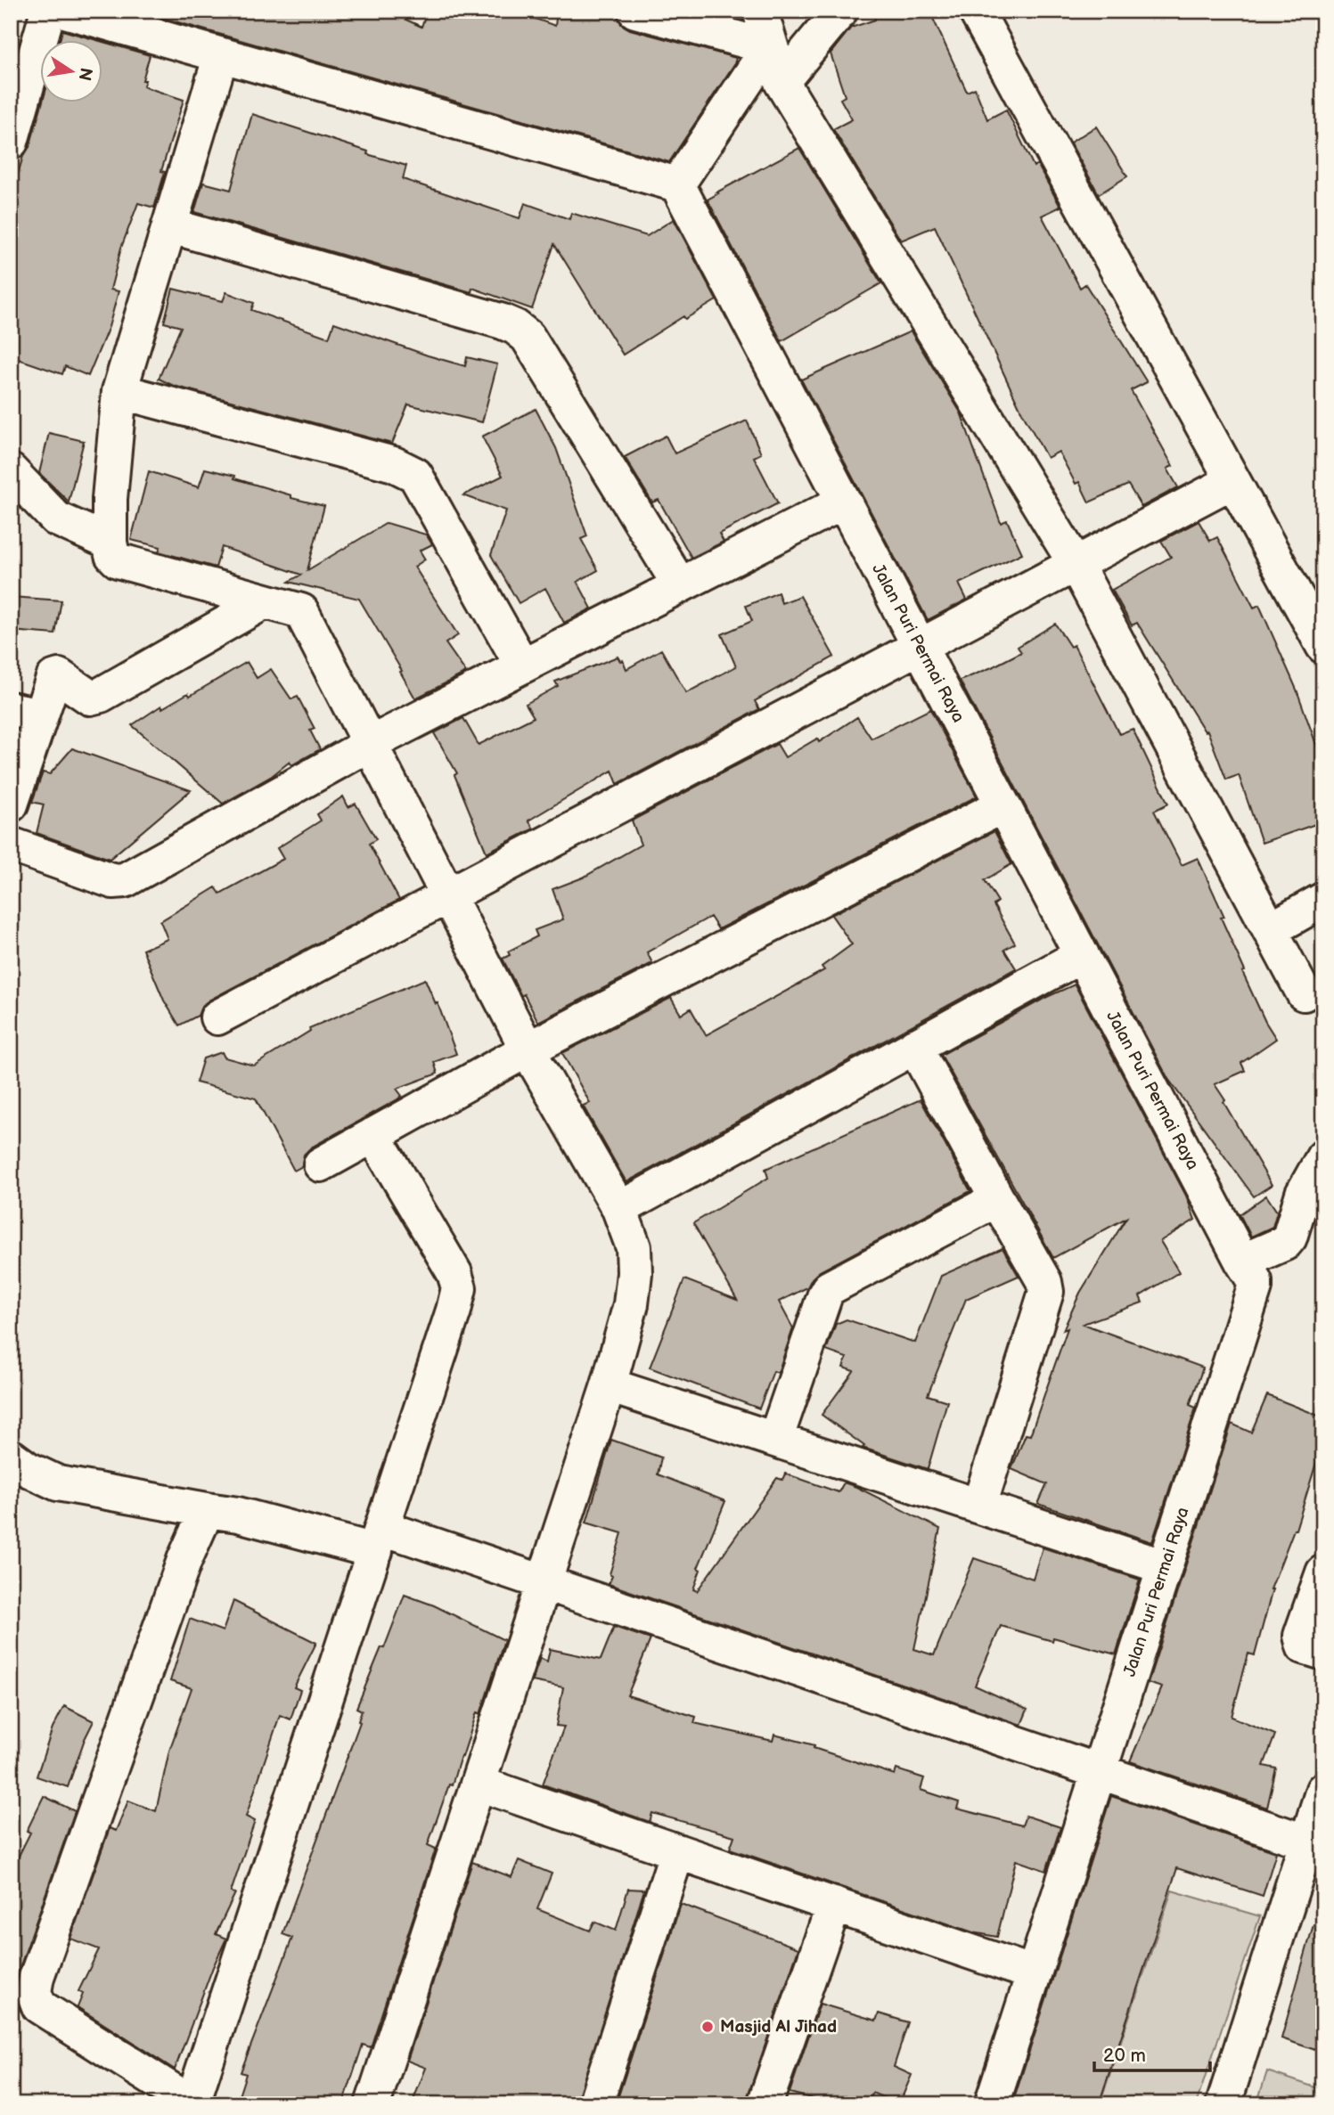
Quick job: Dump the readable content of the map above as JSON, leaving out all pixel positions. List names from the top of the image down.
{
  "streets": {
    "street": ["Jalan Puri Permai Raya"]
  },
  "places": ["Masjid Al Jihad"],
  "scale_bar": "20 m",
  "north": "right"
}
